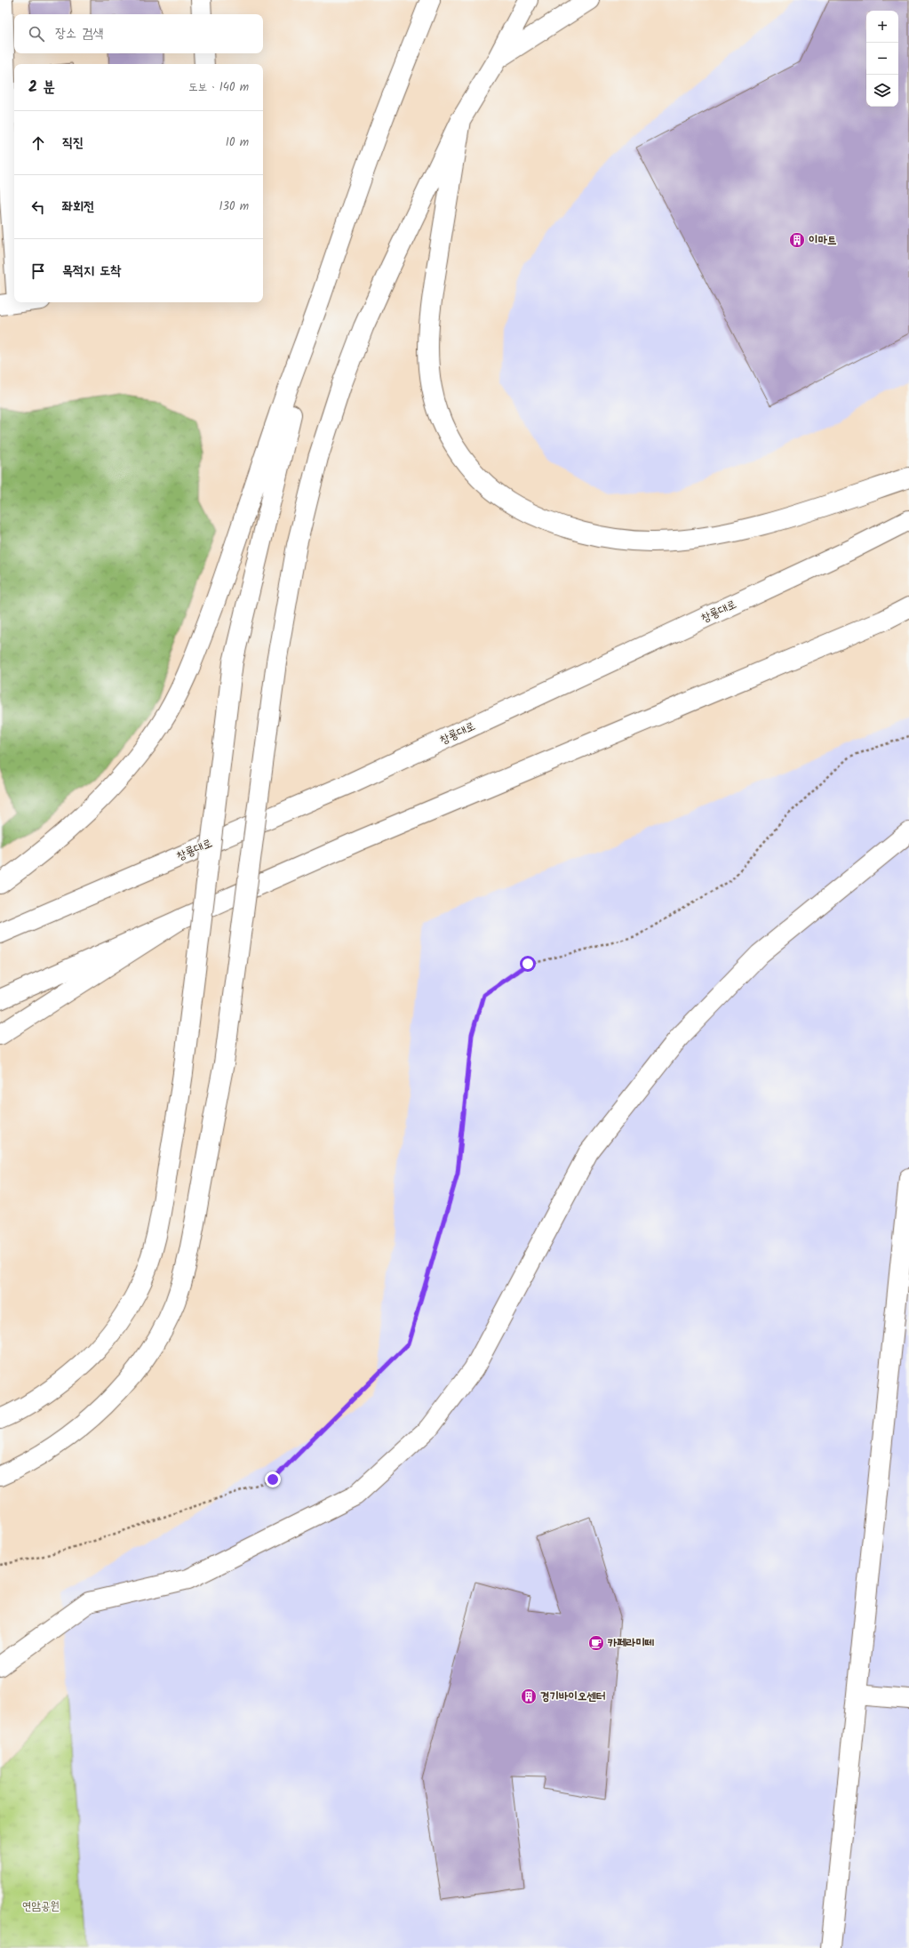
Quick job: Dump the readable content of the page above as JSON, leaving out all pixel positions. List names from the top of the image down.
{
  "streets": {
    "main road": ["창룡대로"]
  },
  "parks": ["연암공원"],
  "places": {
    "building": ["이마트", "경기바이오센터"],
    "cafe": ["카페라미떼"]
  },
  "page": {
    "map_buttons": ["+", "−"],
    "search": "장소 검색",
    "heading": ["2 분", "도보 · 140 m"],
    "list": [
      ["직진", "10 m"],
      ["좌회전", "130 m"],
      "목적지 도착"
    ]
  }
}
